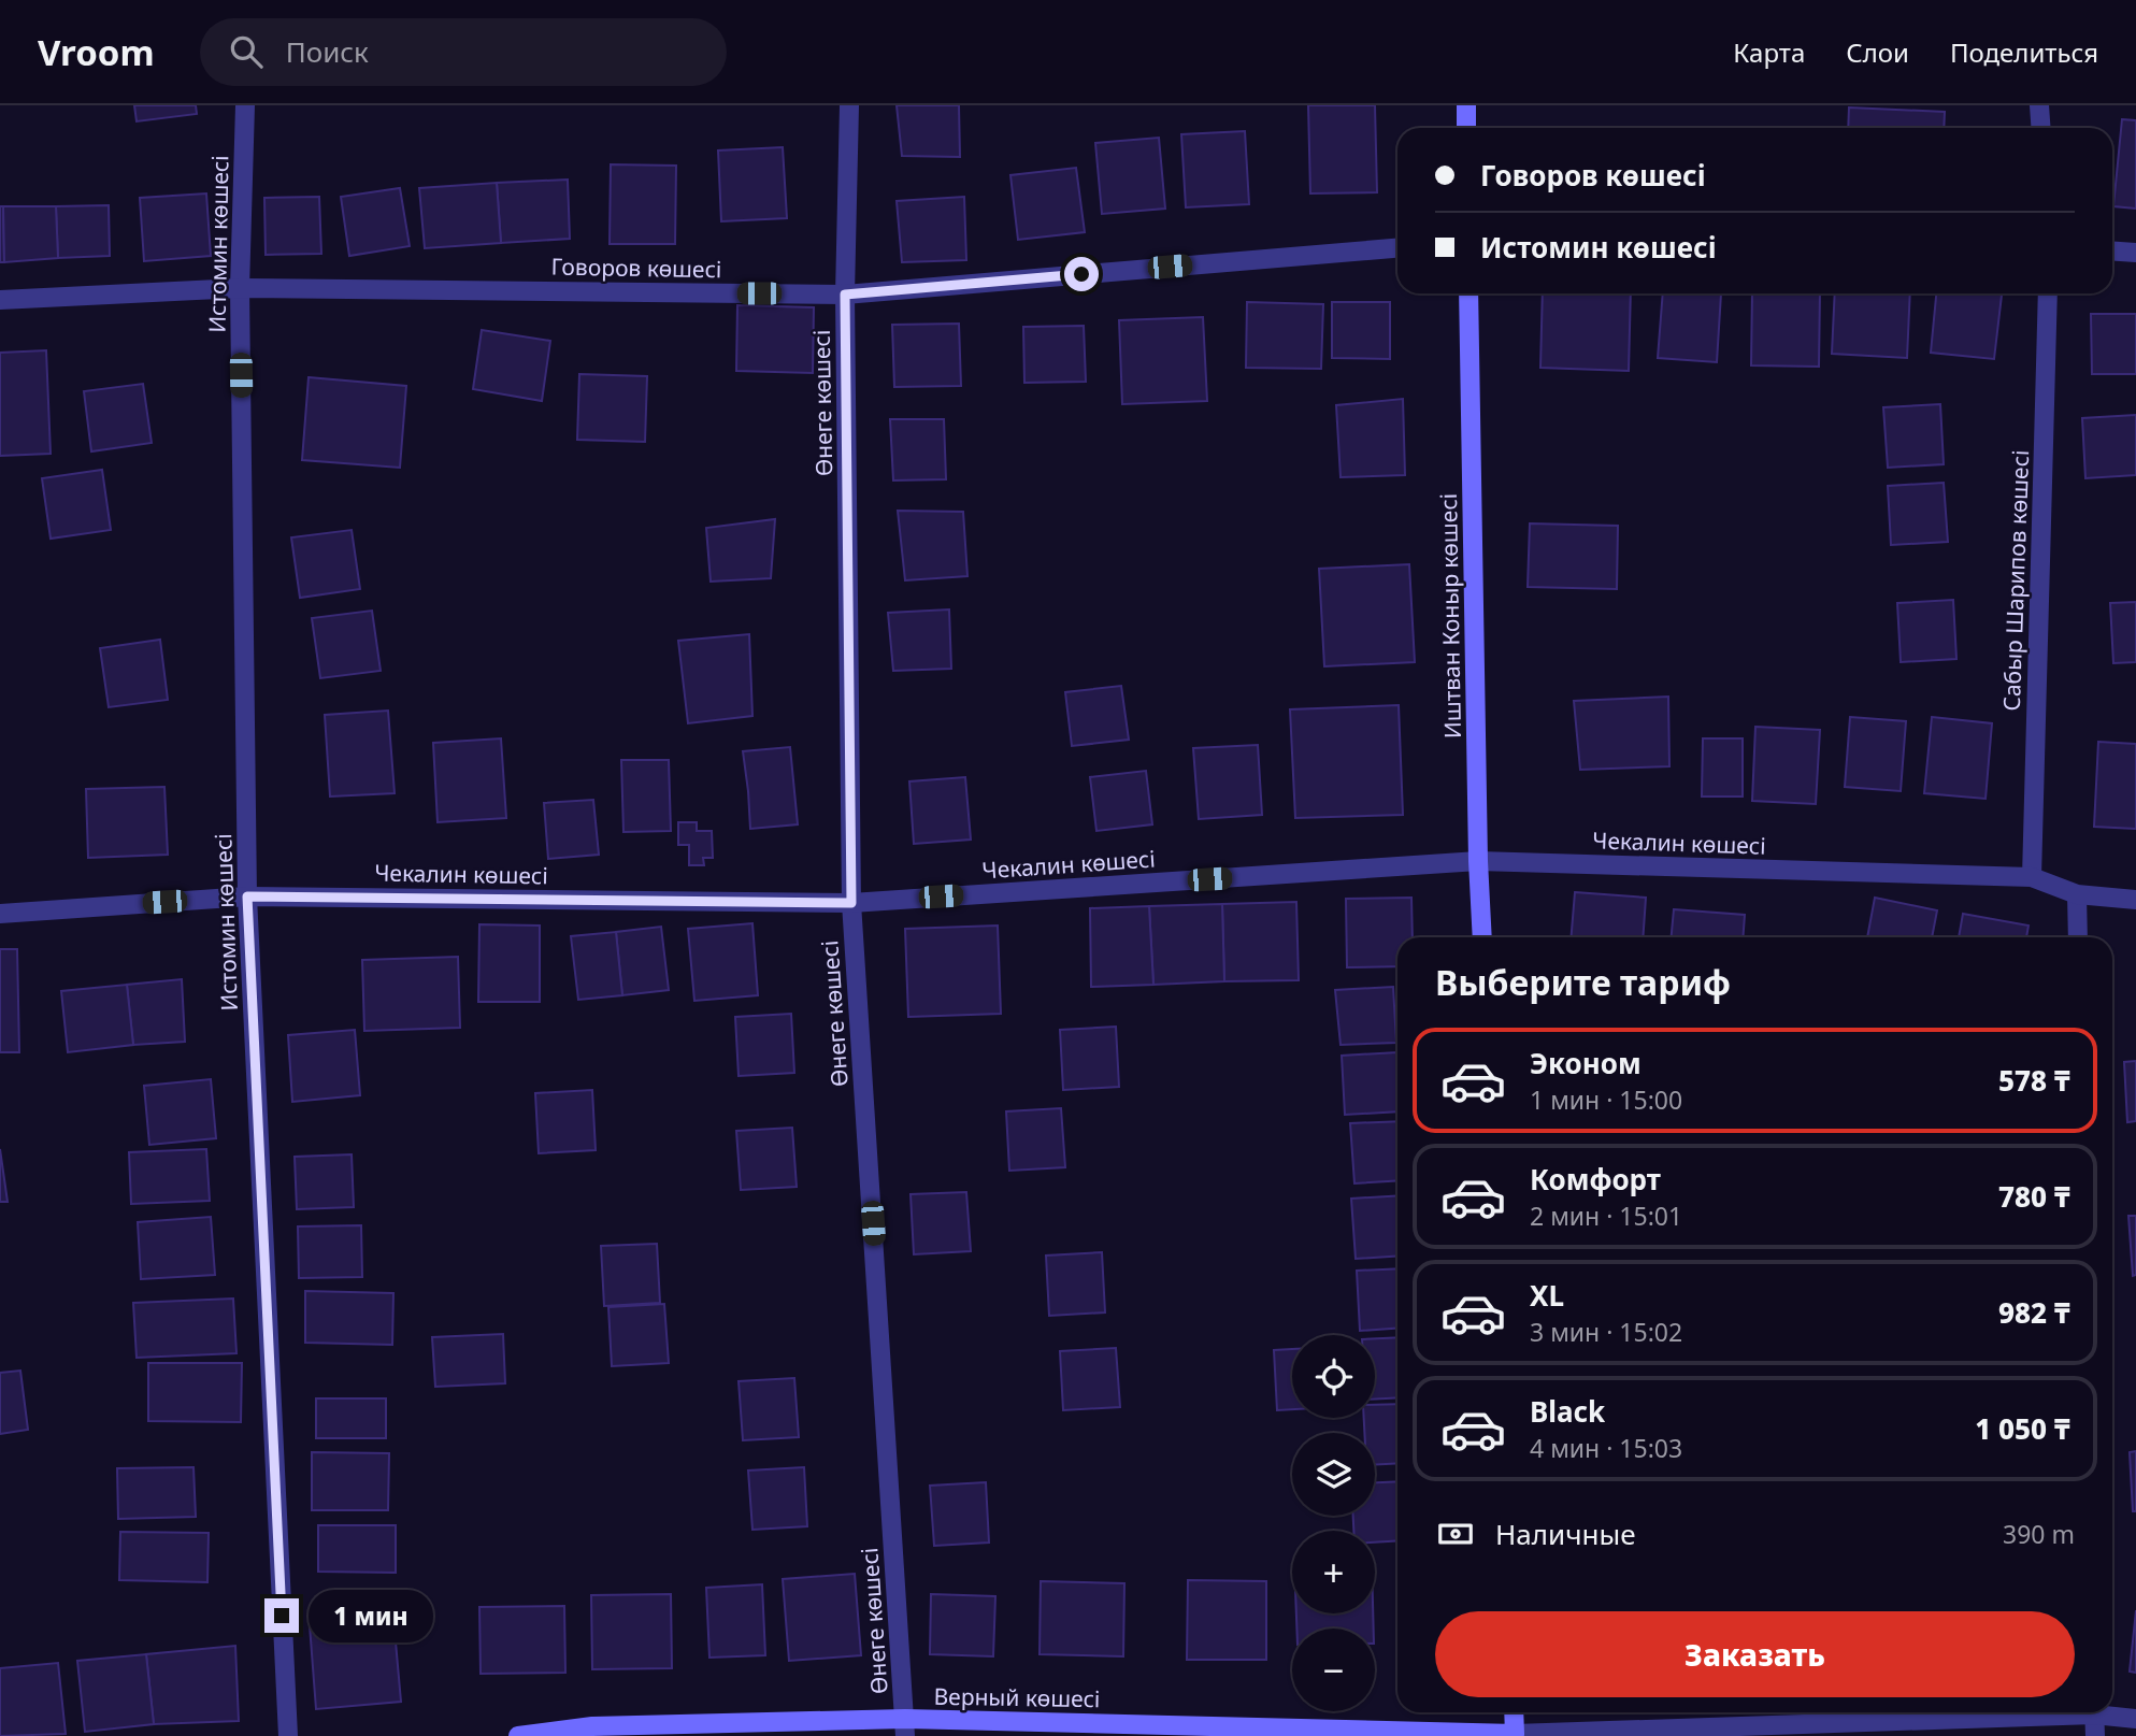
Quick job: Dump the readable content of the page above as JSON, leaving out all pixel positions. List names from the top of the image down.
{
  "streets": {
    "street": [
      "Истомин көшесі",
      "Говоров көшесі",
      "Өнеге көшесі",
      "Сабыр Шарипов көшесі",
      "Иштван Коныр көшесі",
      "Чекалин көшесі",
      "Верный көшесі"
    ]
  },
  "crossings": [
    ["Истомин көшесі", "Говоров көшесі"],
    ["Истомин көшесі", "Чекалин көшесі"],
    ["Говоров көшесі", "Өнеге көшесі"],
    ["Өнеге көшесі", "Чекалин көшесі"],
    ["Өнеге көшесі", "Верный көшесі"],
    ["Сабыр Шарипов көшесі", "Чекалин көшесі"],
    ["Иштван Коныр көшесі", "Чекалин көшесі"]
  ],
  "page": {
    "header": "Vroom",
    "search": "Поиск",
    "nav": ["Карта", "Слои", "Поделиться"],
    "banner": ["Говоров көшесі", "Истомин көшесі"],
    "heading": "Выберите тариф",
    "list": [
      {
        "name": "Эконом",
        "note": "1 мин · 15:00",
        "value": "578 ₸"
      },
      {
        "name": "Комфорт",
        "note": "2 мин · 15:01",
        "value": "780 ₸"
      },
      {
        "name": "XL",
        "note": "3 мин · 15:02",
        "value": "982 ₸"
      },
      {
        "name": "Black",
        "note": "4 мин · 15:03",
        "value": "1 050 ₸"
      }
    ],
    "map_buttons": ["+", "−"],
    "pay": ["Наличные", "390 m"],
    "bubble": "1 мин",
    "buttons": "Заказать"
  }
}
